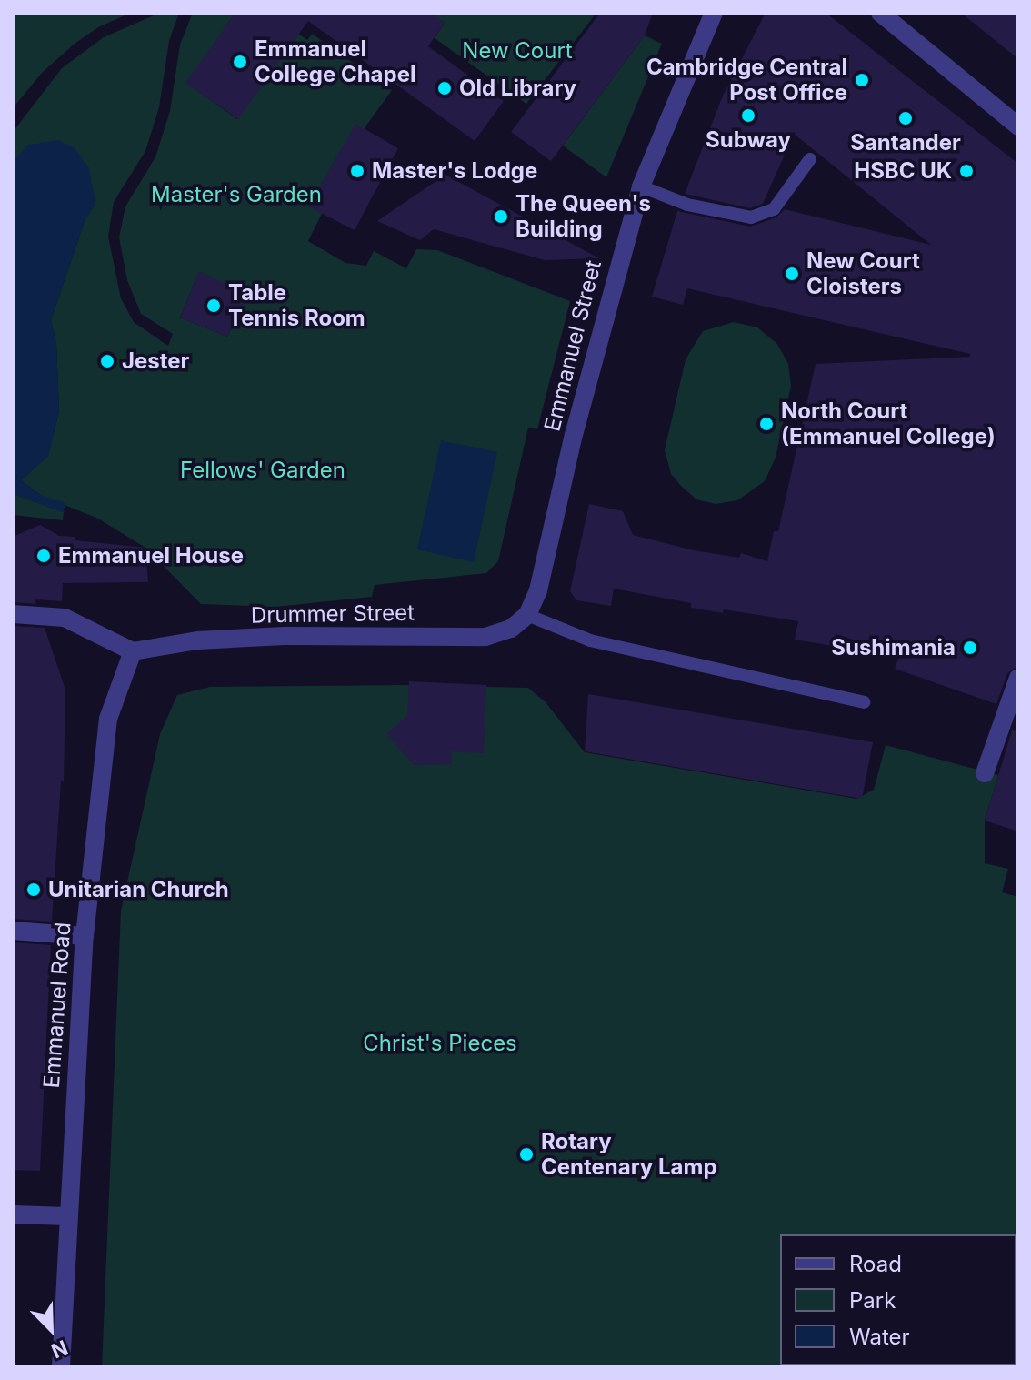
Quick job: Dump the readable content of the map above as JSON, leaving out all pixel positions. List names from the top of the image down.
{
  "streets": {
    "street": ["Emmanuel Street", "Drummer Street", "Emmanuel Road"]
  },
  "crossings": [
    ["Emmanuel Street", "Drummer Street"],
    ["Drummer Street", "Emmanuel Road"]
  ],
  "parks": [
    "New Court",
    "Master's Garden",
    "Fellows' Garden",
    "Christ's Pieces"
  ],
  "places": [
    "Emmanuel College Chapel",
    "Cambridge Central Post Office",
    "Old Library",
    "Subway",
    "Santander",
    "Master's Lodge",
    "HSBC UK",
    "The Queen's Building",
    "New Court Cloisters",
    "Table Tennis Room",
    "Jester",
    "North Court (Emmanuel College)",
    "Emmanuel House",
    "Sushimania",
    "Unitarian Church",
    "Rotary Centenary Lamp"
  ],
  "legend": ["Road", "Park", "Water"],
  "north": "bottom right"
}
